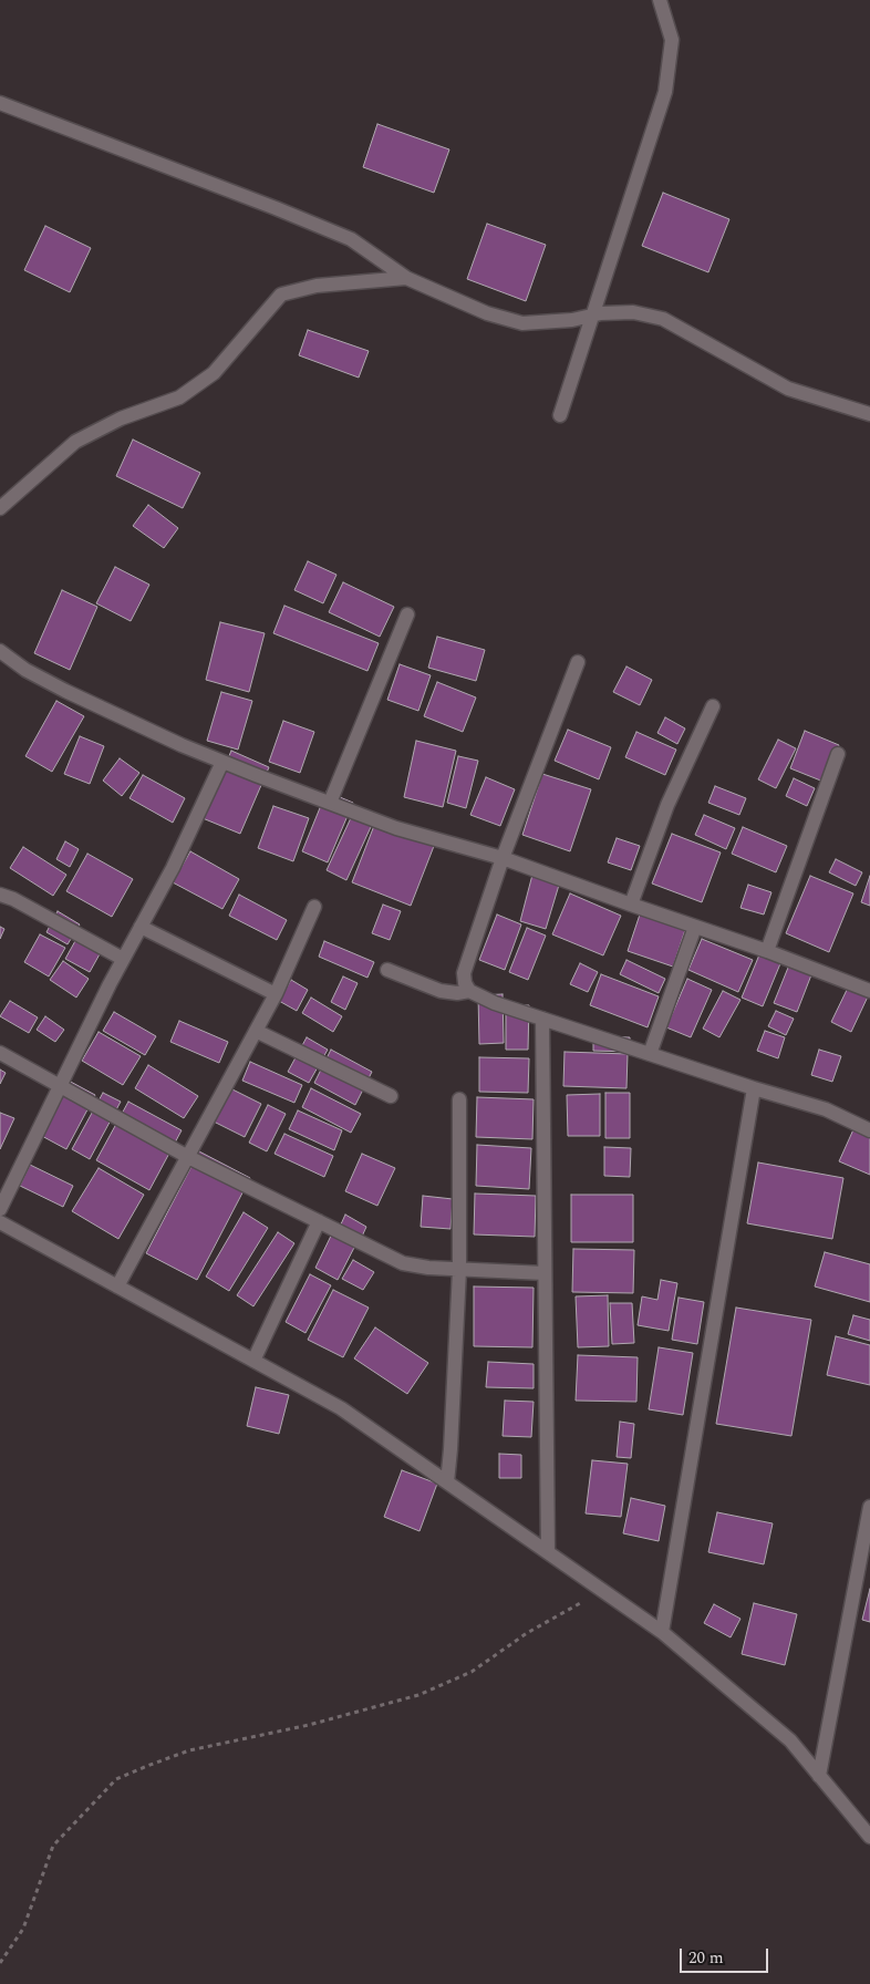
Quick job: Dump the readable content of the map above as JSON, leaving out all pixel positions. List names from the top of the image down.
{
  "scale_bar": "20 m"
}
